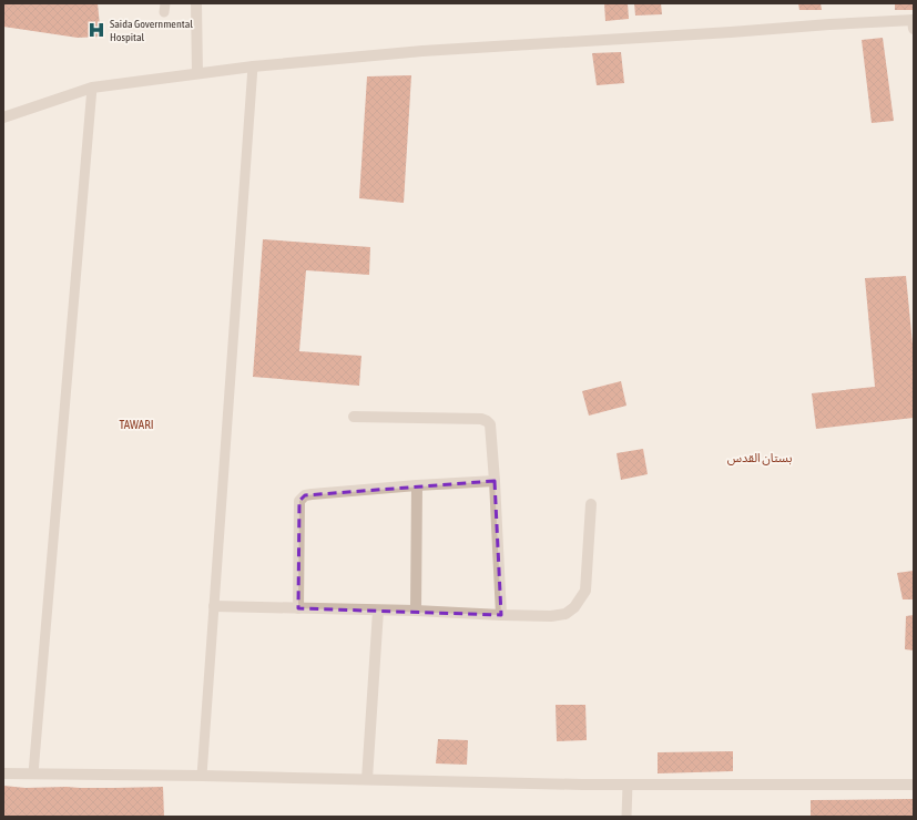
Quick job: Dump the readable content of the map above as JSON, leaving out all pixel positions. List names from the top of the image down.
{
  "districts": ["TAWARI", "بستان القدس"],
  "places": {
    "hospital": ["Saida Governmental Hospital"]
  }
}
